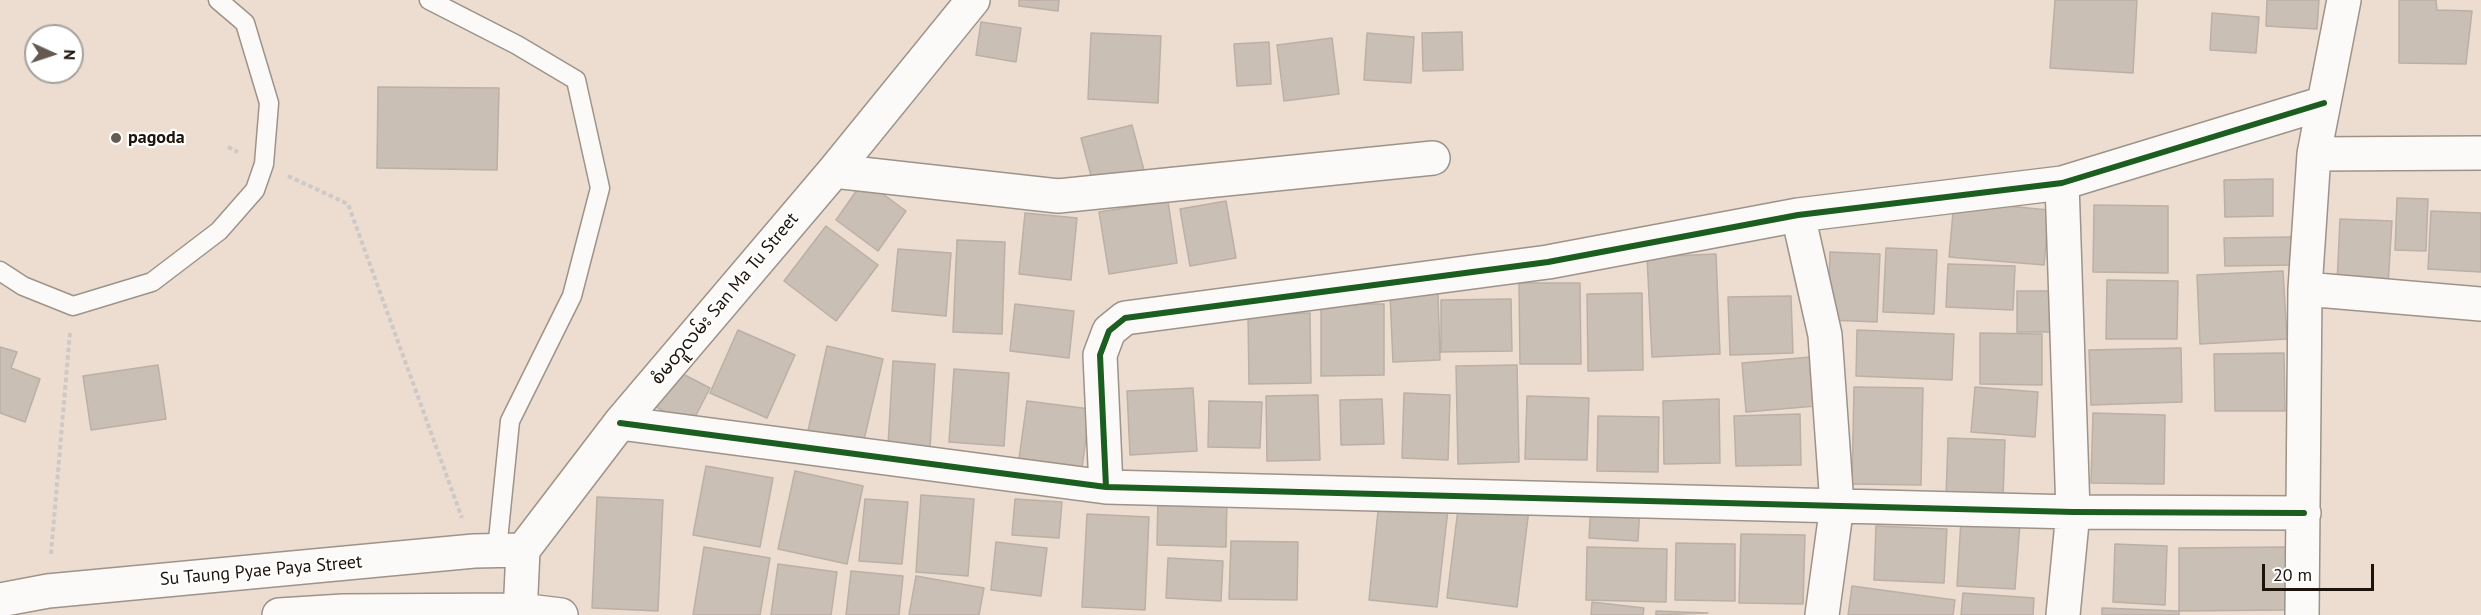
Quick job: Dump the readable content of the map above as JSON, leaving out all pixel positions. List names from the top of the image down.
{
  "streets": {
    "street": ["စံမတူလမ်း San Ma Tu Street", "Su Taung Pyae Paya Street"]
  },
  "crossings": [
    ["စံမတူလမ်း San Ma Tu Street", "Su Taung Pyae Paya Street"]
  ],
  "places": ["pagoda"],
  "scale_bar": "20 m",
  "north": "right"
}
